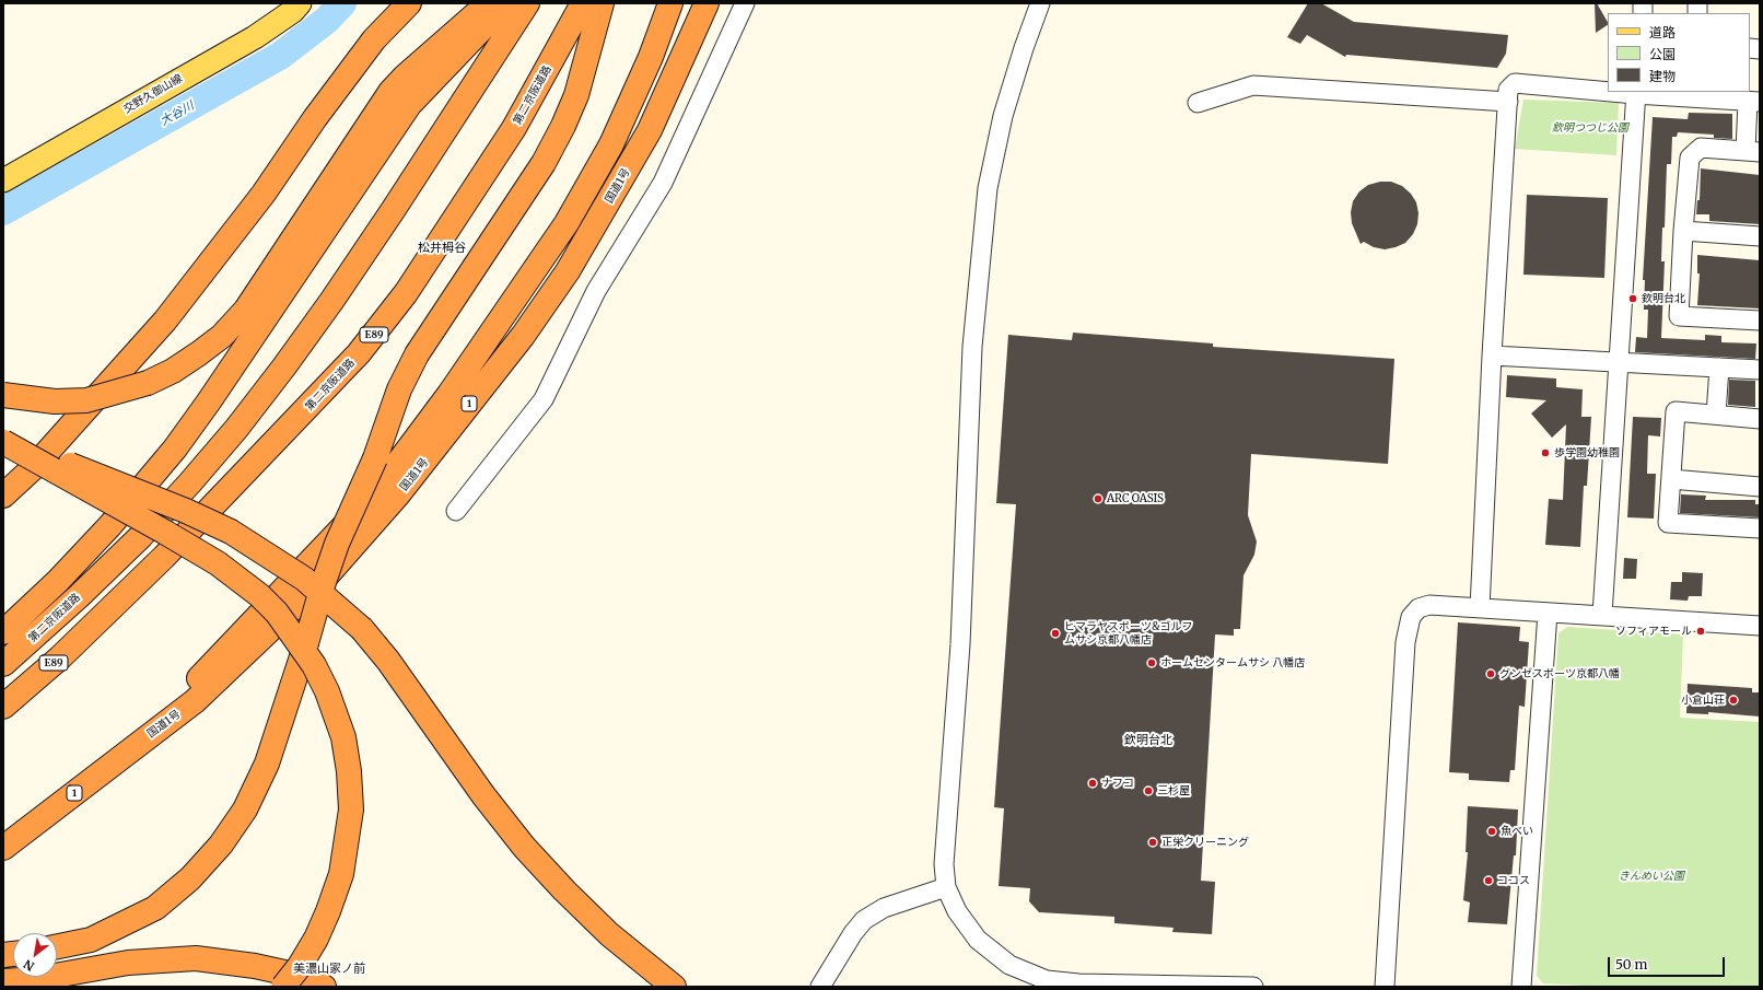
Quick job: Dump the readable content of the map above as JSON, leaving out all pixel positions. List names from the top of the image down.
{
  "streets": {
    "highway": [
      "第二京阪道路",
      "国道1号",
      "E89",
      "1"
    ],
    "main road": ["交野久御山線"]
  },
  "districts": ["松井栂谷", "欽明台北", "美濃山家ノ前"],
  "water": ["大谷川"],
  "parks": ["欽明つつじ公園", "きんめい公園"],
  "places": [
    "欽明台北",
    "歩学園幼稚園",
    "ARC OASIS",
    "ソフィアモール",
    "ヒマラヤスポーツ&ゴルフ ムサシ京都八幡店",
    "ホームセンタームサシ 八幡店",
    "グンゼスポーツ京都八幡",
    "小倉山荘",
    "ナフコ",
    "三杉屋",
    "魚べい",
    "正栄クリーニング",
    "ココス"
  ],
  "legend": ["道路", "公園", "建物"],
  "scale_bar": "50 m",
  "north": "bottom left"
}
